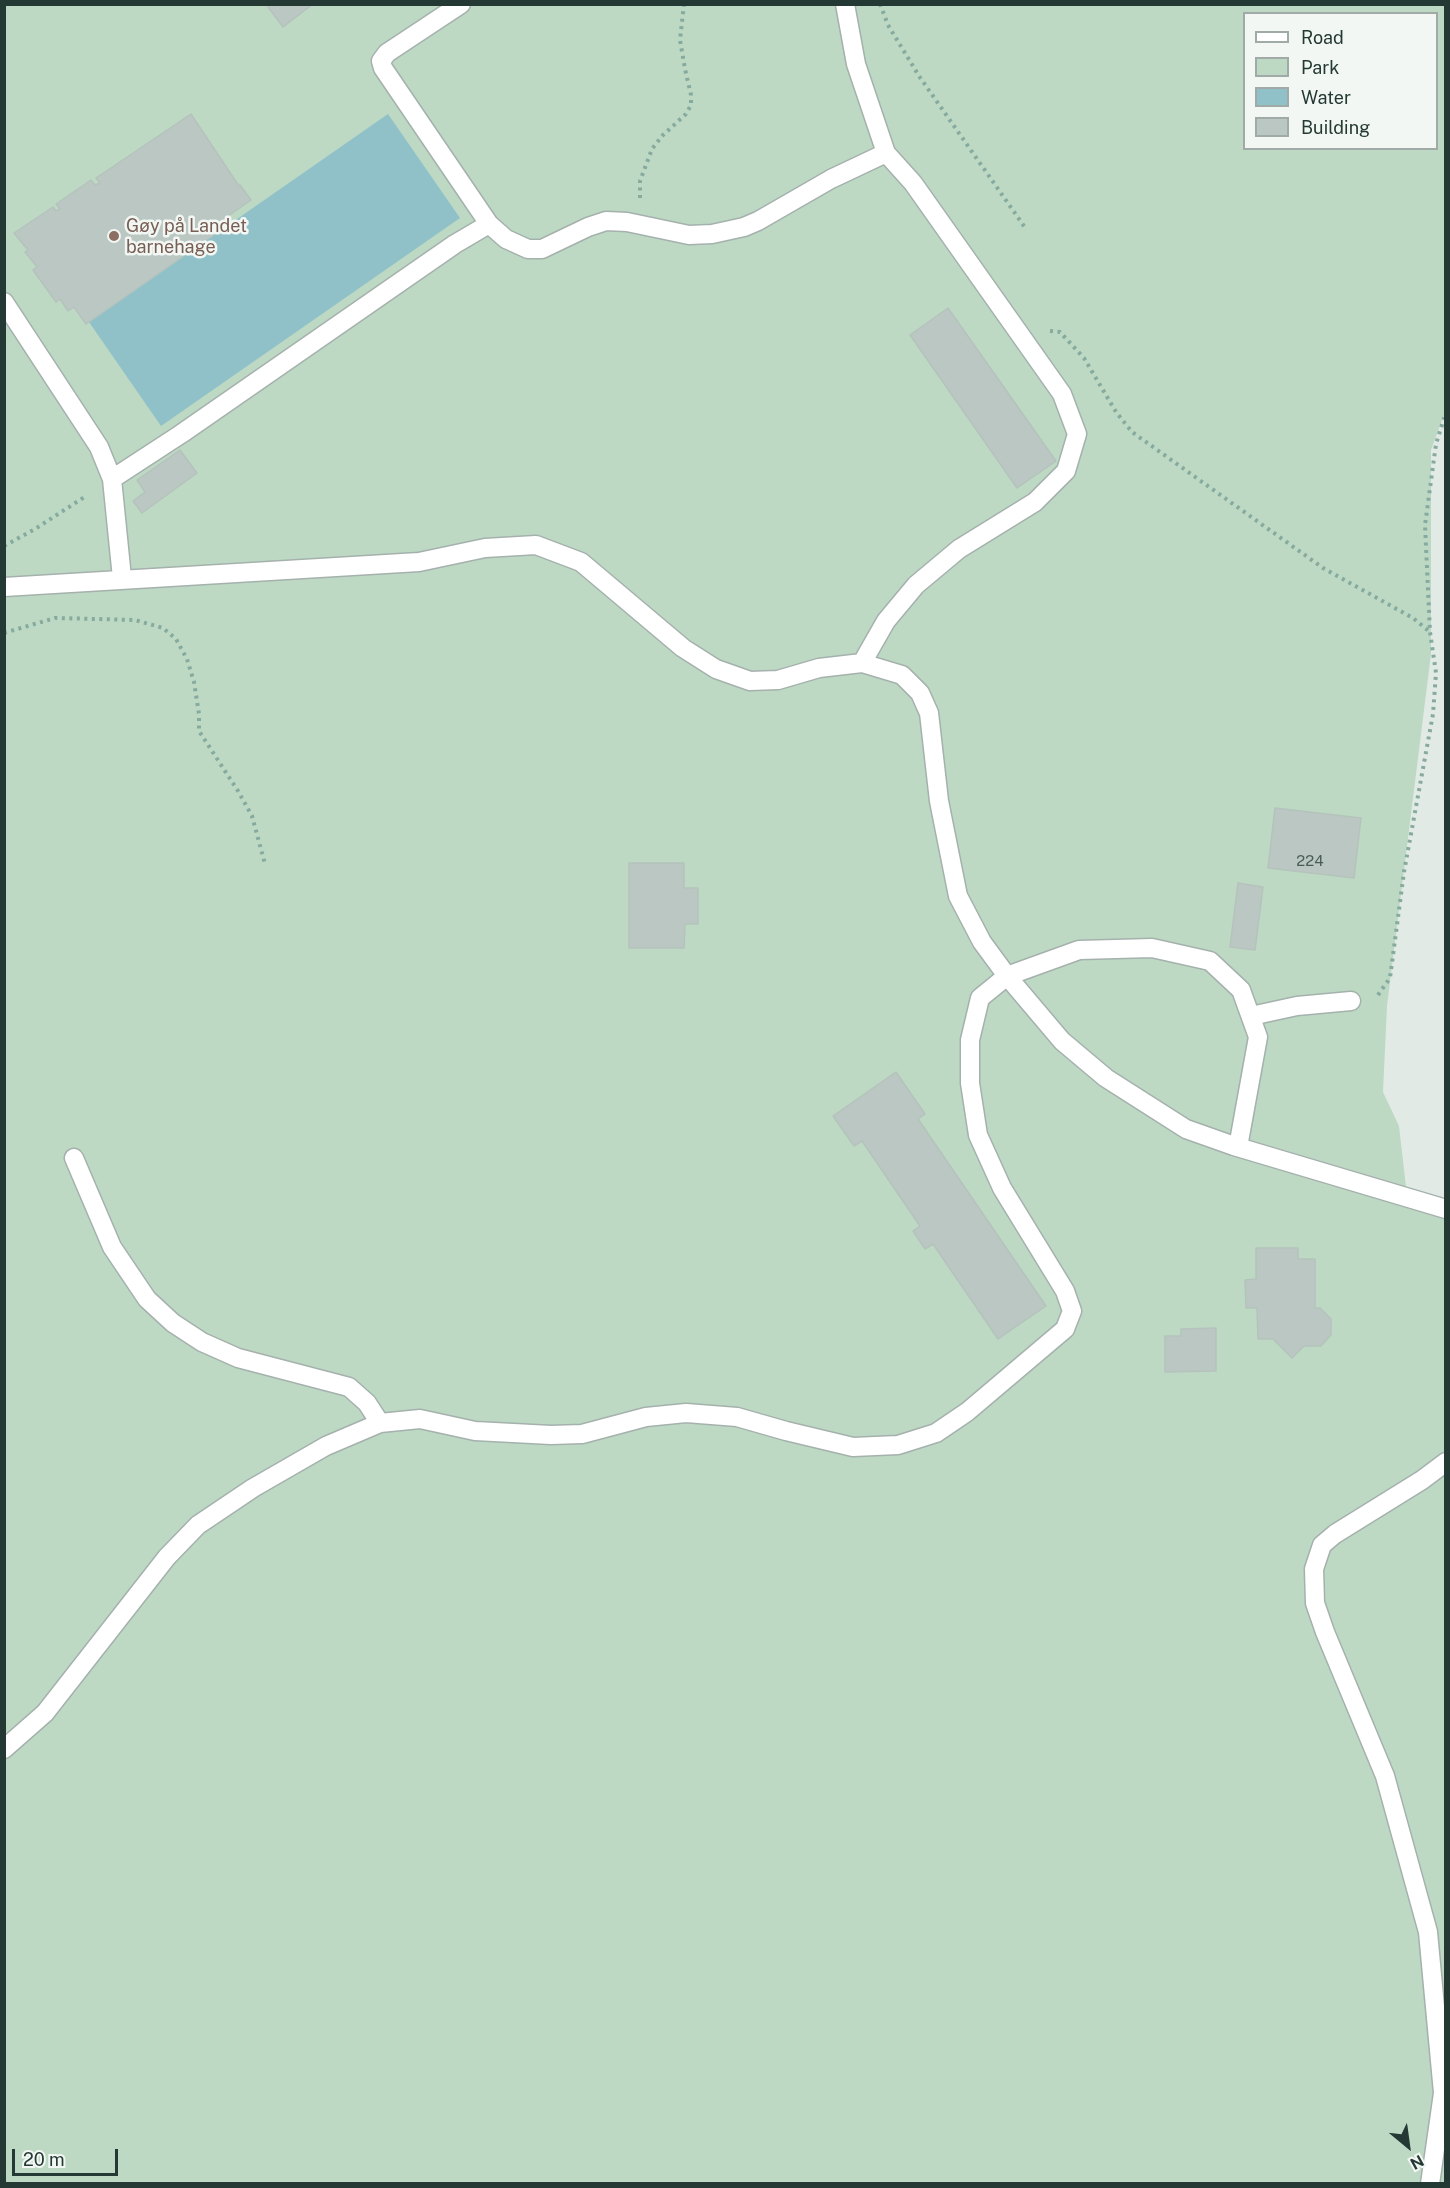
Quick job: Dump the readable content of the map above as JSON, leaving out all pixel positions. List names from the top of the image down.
{
  "places": ["Gøy på Landet barnehage"],
  "house_numbers": ["224"],
  "legend": [
    "Road",
    "Park",
    "Water",
    "Building"
  ],
  "scale_bar": "20 m",
  "north": "bottom right"
}
